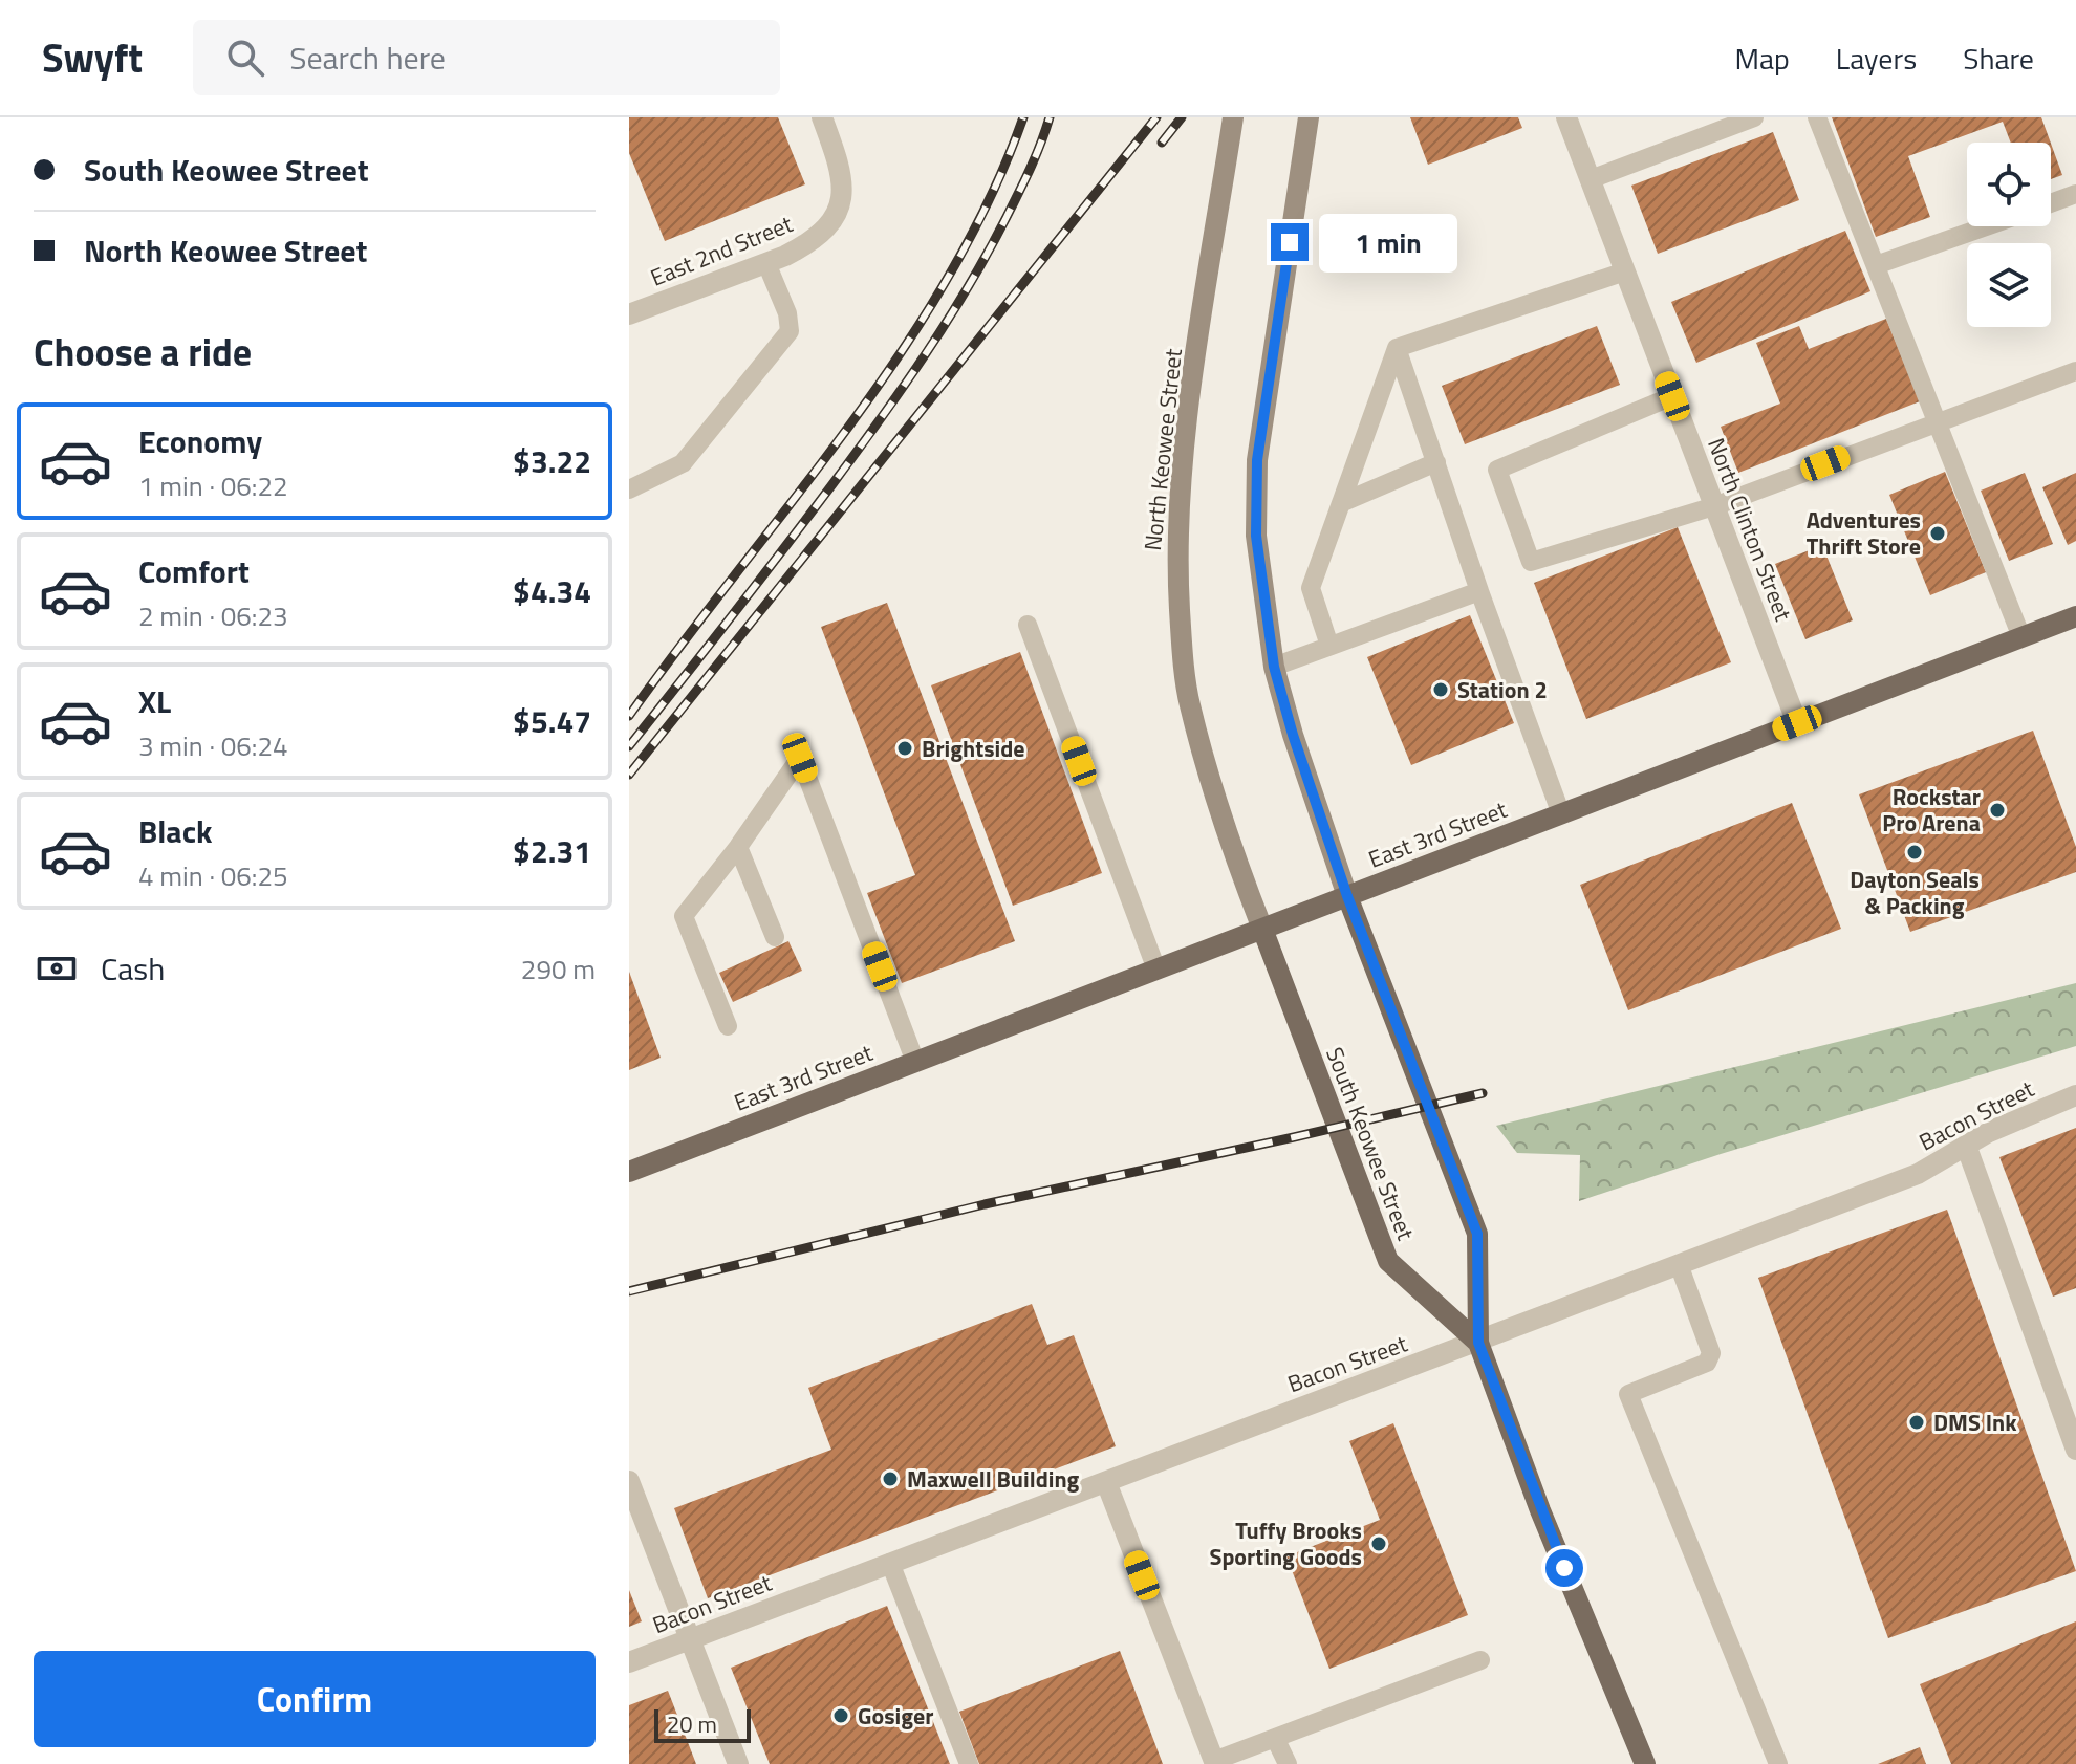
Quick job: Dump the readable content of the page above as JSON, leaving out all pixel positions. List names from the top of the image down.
{
  "streets": {
    "main road": ["North Keowee Street", "East 3rd Street", "South Keowee Street"],
    "street": ["East 2nd Street", "North Clinton Street", "Bacon Street"]
  },
  "crossings": [
    ["North Keowee Street", "East 3rd Street"],
    ["North Keowee Street", "South Keowee Street"],
    ["North Clinton Street", "East 3rd Street"],
    ["East 3rd Street", "South Keowee Street"],
    ["Bacon Street", "South Keowee Street"]
  ],
  "places": [
    "Adventures Thrift Store",
    "Station 2",
    "Brightside",
    "Rockstar Pro Arena",
    "Dayton Seals & Packing",
    "DMS Ink",
    "Maxwell Building",
    "Tuffy Brooks Sporting Goods",
    "Gosiger"
  ],
  "scale_bar": "20 m",
  "page": {
    "header": "Swyft",
    "search": "Search here",
    "nav": ["Map", "Layers", "Share"],
    "banner": ["South Keowee Street", "North Keowee Street"],
    "bubble": "1 min",
    "heading": "Choose a ride",
    "list": [
      {
        "name": "Economy",
        "note": "1 min · 06:22",
        "value": "$3.22"
      },
      {
        "name": "Comfort",
        "note": "2 min · 06:23",
        "value": "$4.34"
      },
      {
        "name": "XL",
        "note": "3 min · 06:24",
        "value": "$5.47"
      },
      {
        "name": "Black",
        "note": "4 min · 06:25",
        "value": "$2.31"
      }
    ],
    "pay": ["Cash", "290 m"],
    "buttons": "Confirm",
    "scale": "20 m"
  }
}
